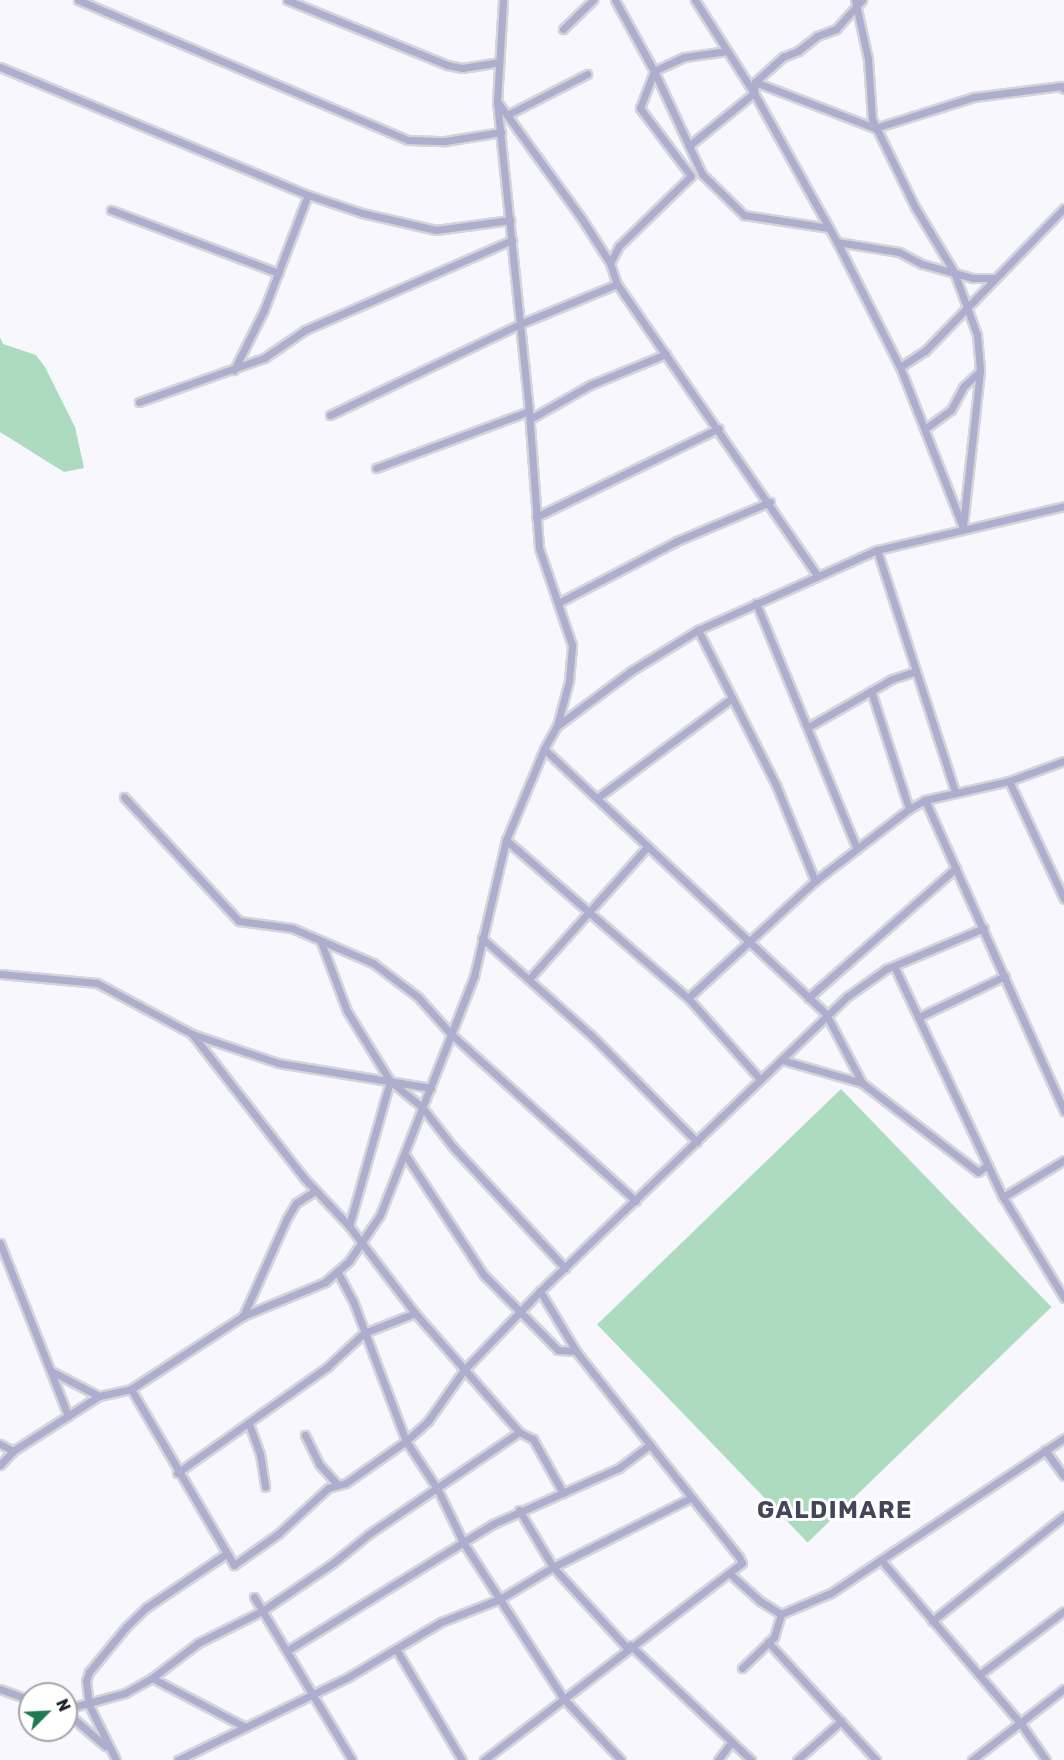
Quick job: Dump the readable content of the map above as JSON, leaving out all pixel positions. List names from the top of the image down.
{
  "districts": ["GALDIMARE"],
  "north": "top right"
}
